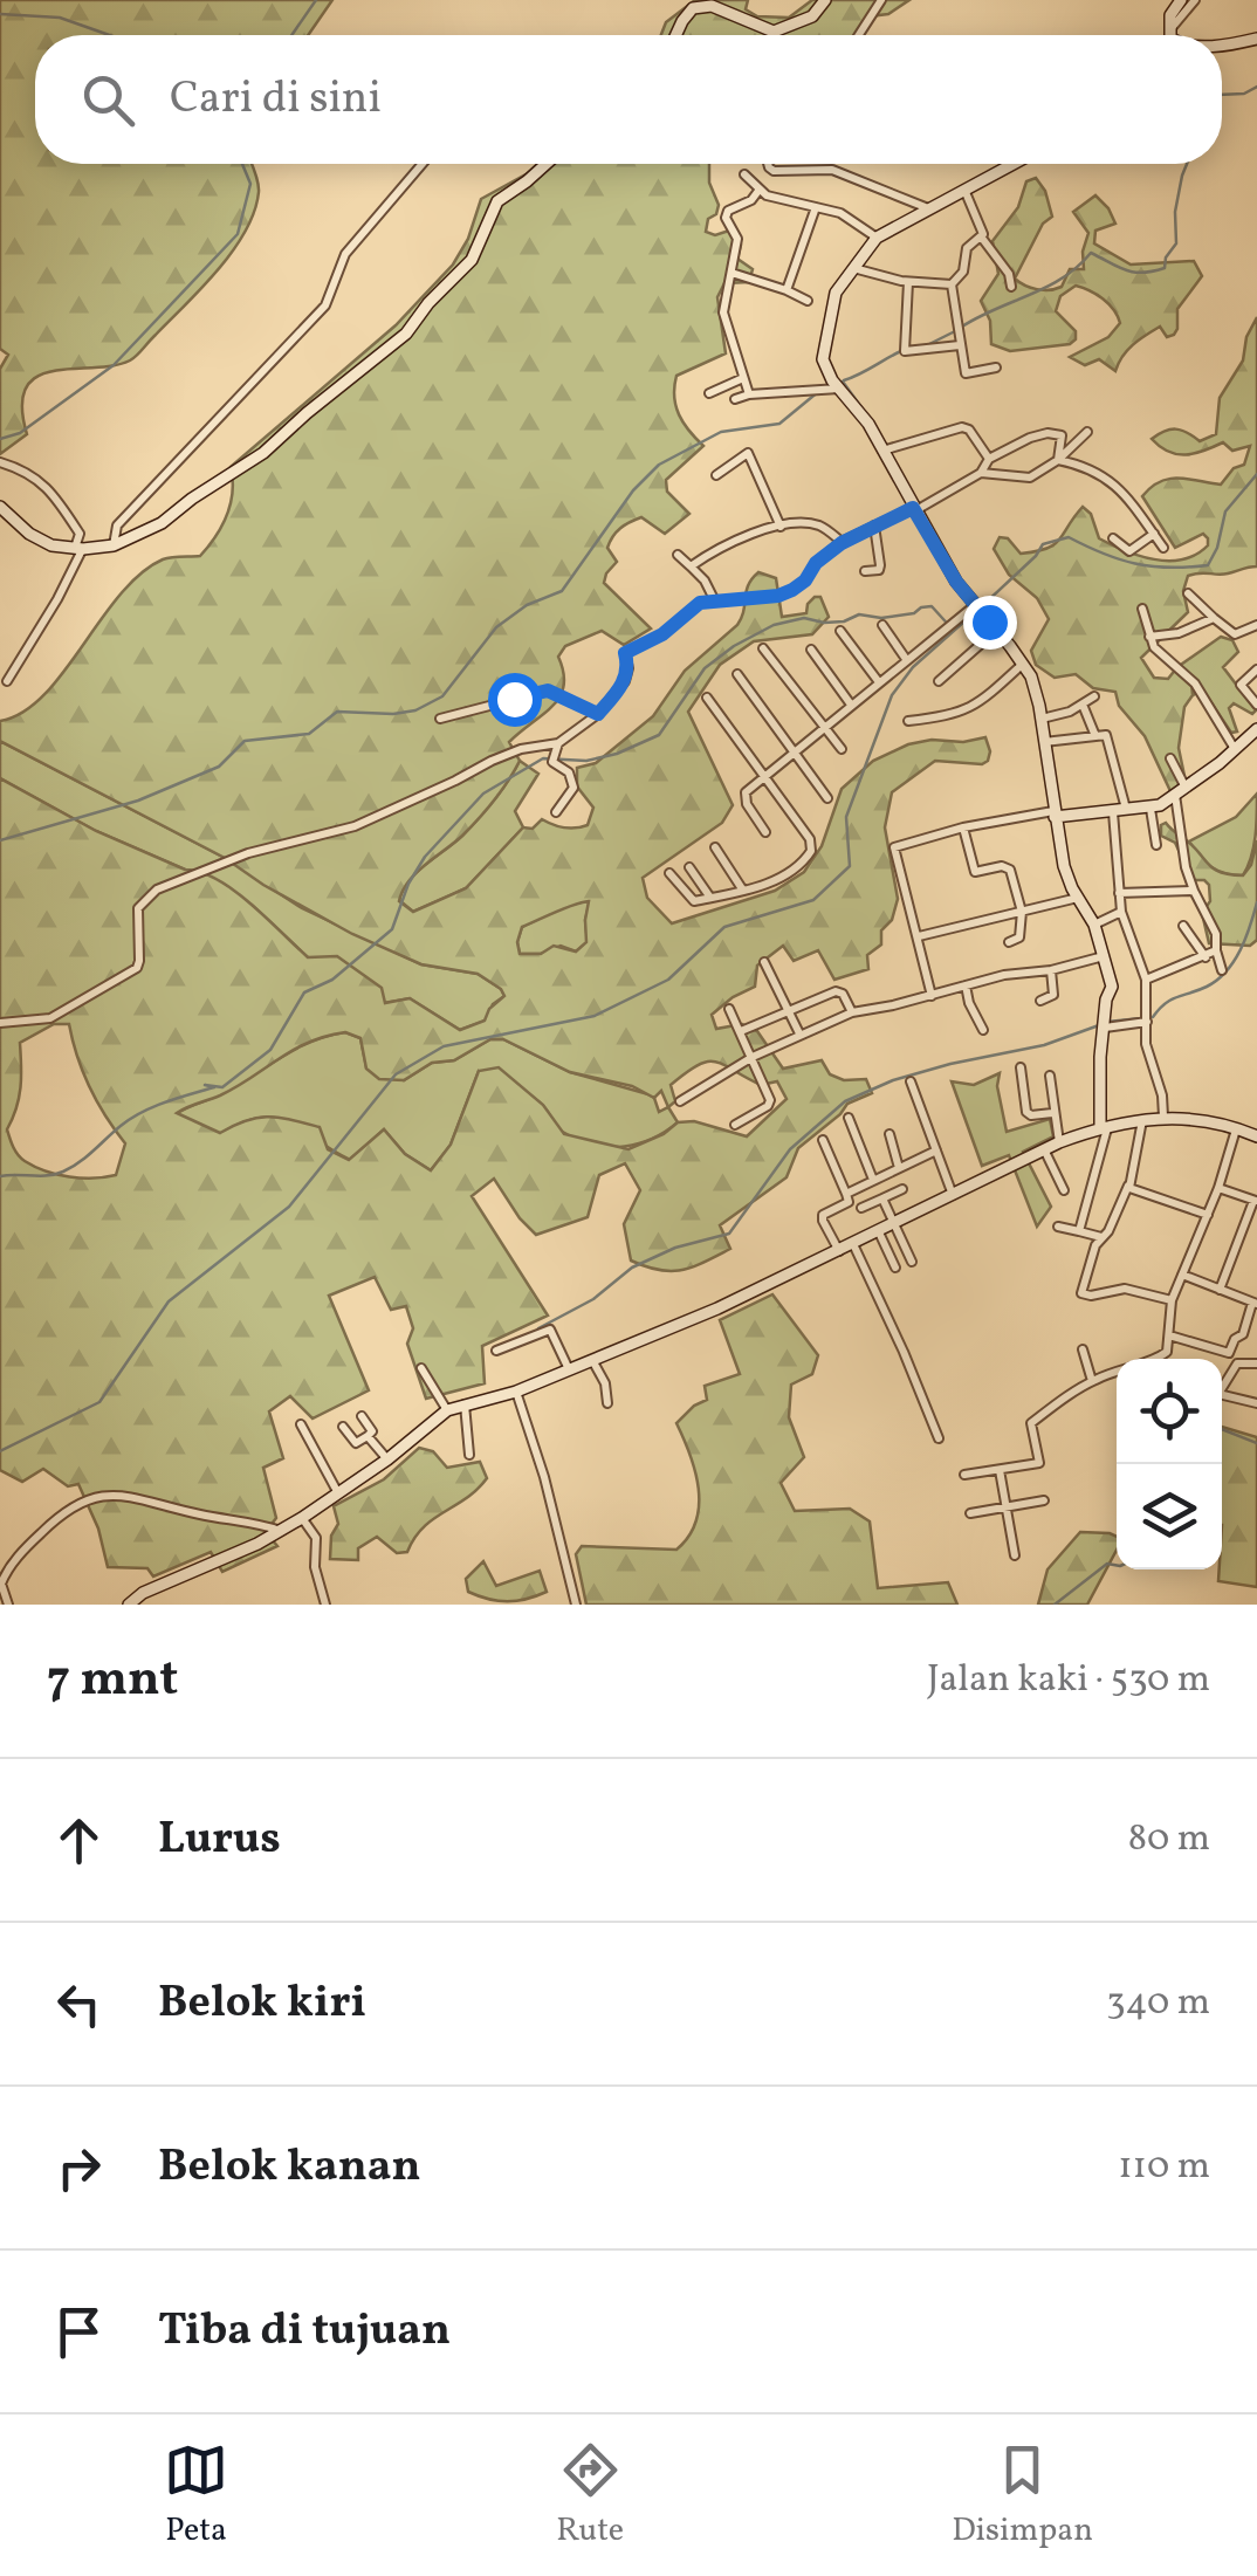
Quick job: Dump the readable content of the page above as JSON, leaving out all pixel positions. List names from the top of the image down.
{
  "page": {
    "search": "Cari di sini",
    "heading": ["7 mnt", "Jalan kaki · 530 m"],
    "list": [
      ["Lurus", "80 m"],
      ["Belok kiri", "340 m"],
      ["Belok kanan", "110 m"],
      "Tiba di tujuan"
    ],
    "nav": ["Peta", "Rute", "Disimpan"]
  }
}
